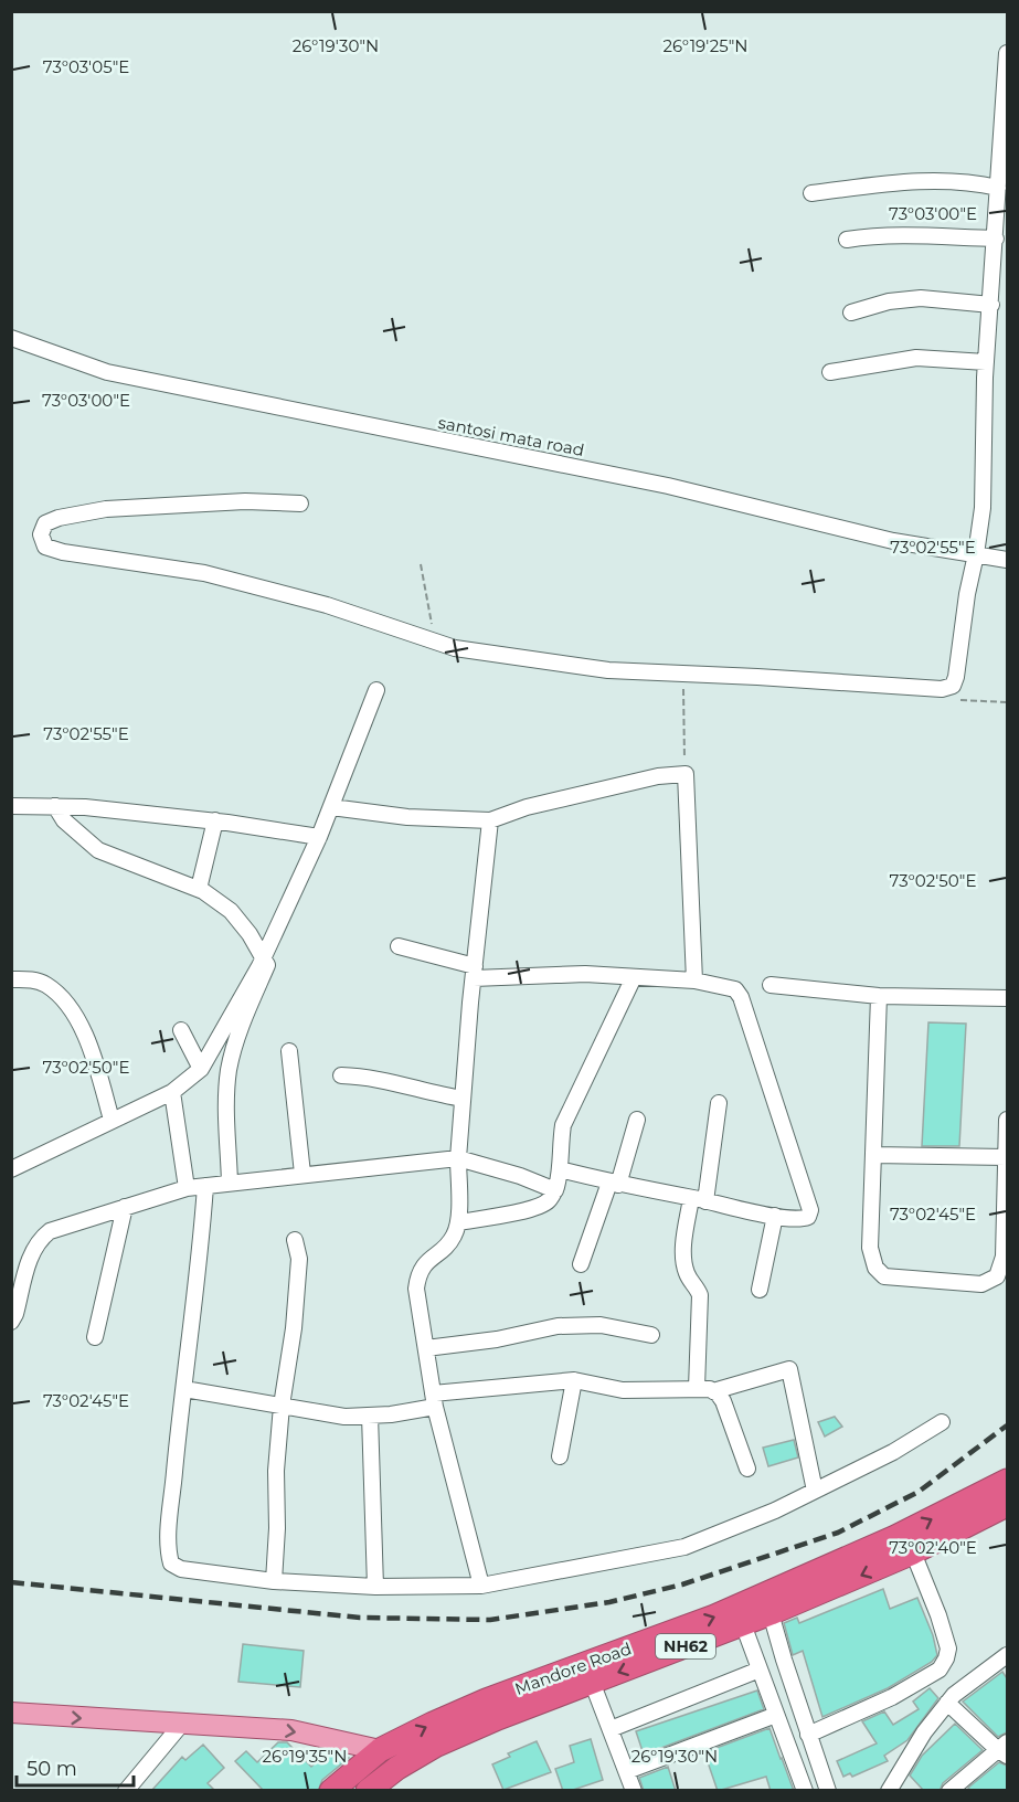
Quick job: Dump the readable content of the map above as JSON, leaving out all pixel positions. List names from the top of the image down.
{
  "streets": {
    "highway": ["NH62", "Mandore Road"],
    "street": ["santosi mata road"]
  },
  "scale_bar": "50 m",
  "coordinates": [
    "26°19'25\"N",
    "26°19'30\"N",
    "73°03'05\"E",
    "73°03'00\"E",
    "73°02'55\"E",
    "73°02'50\"E",
    "73°02'45\"E",
    "73°02'40\"E",
    "26°19'35\"N"
  ]
}
